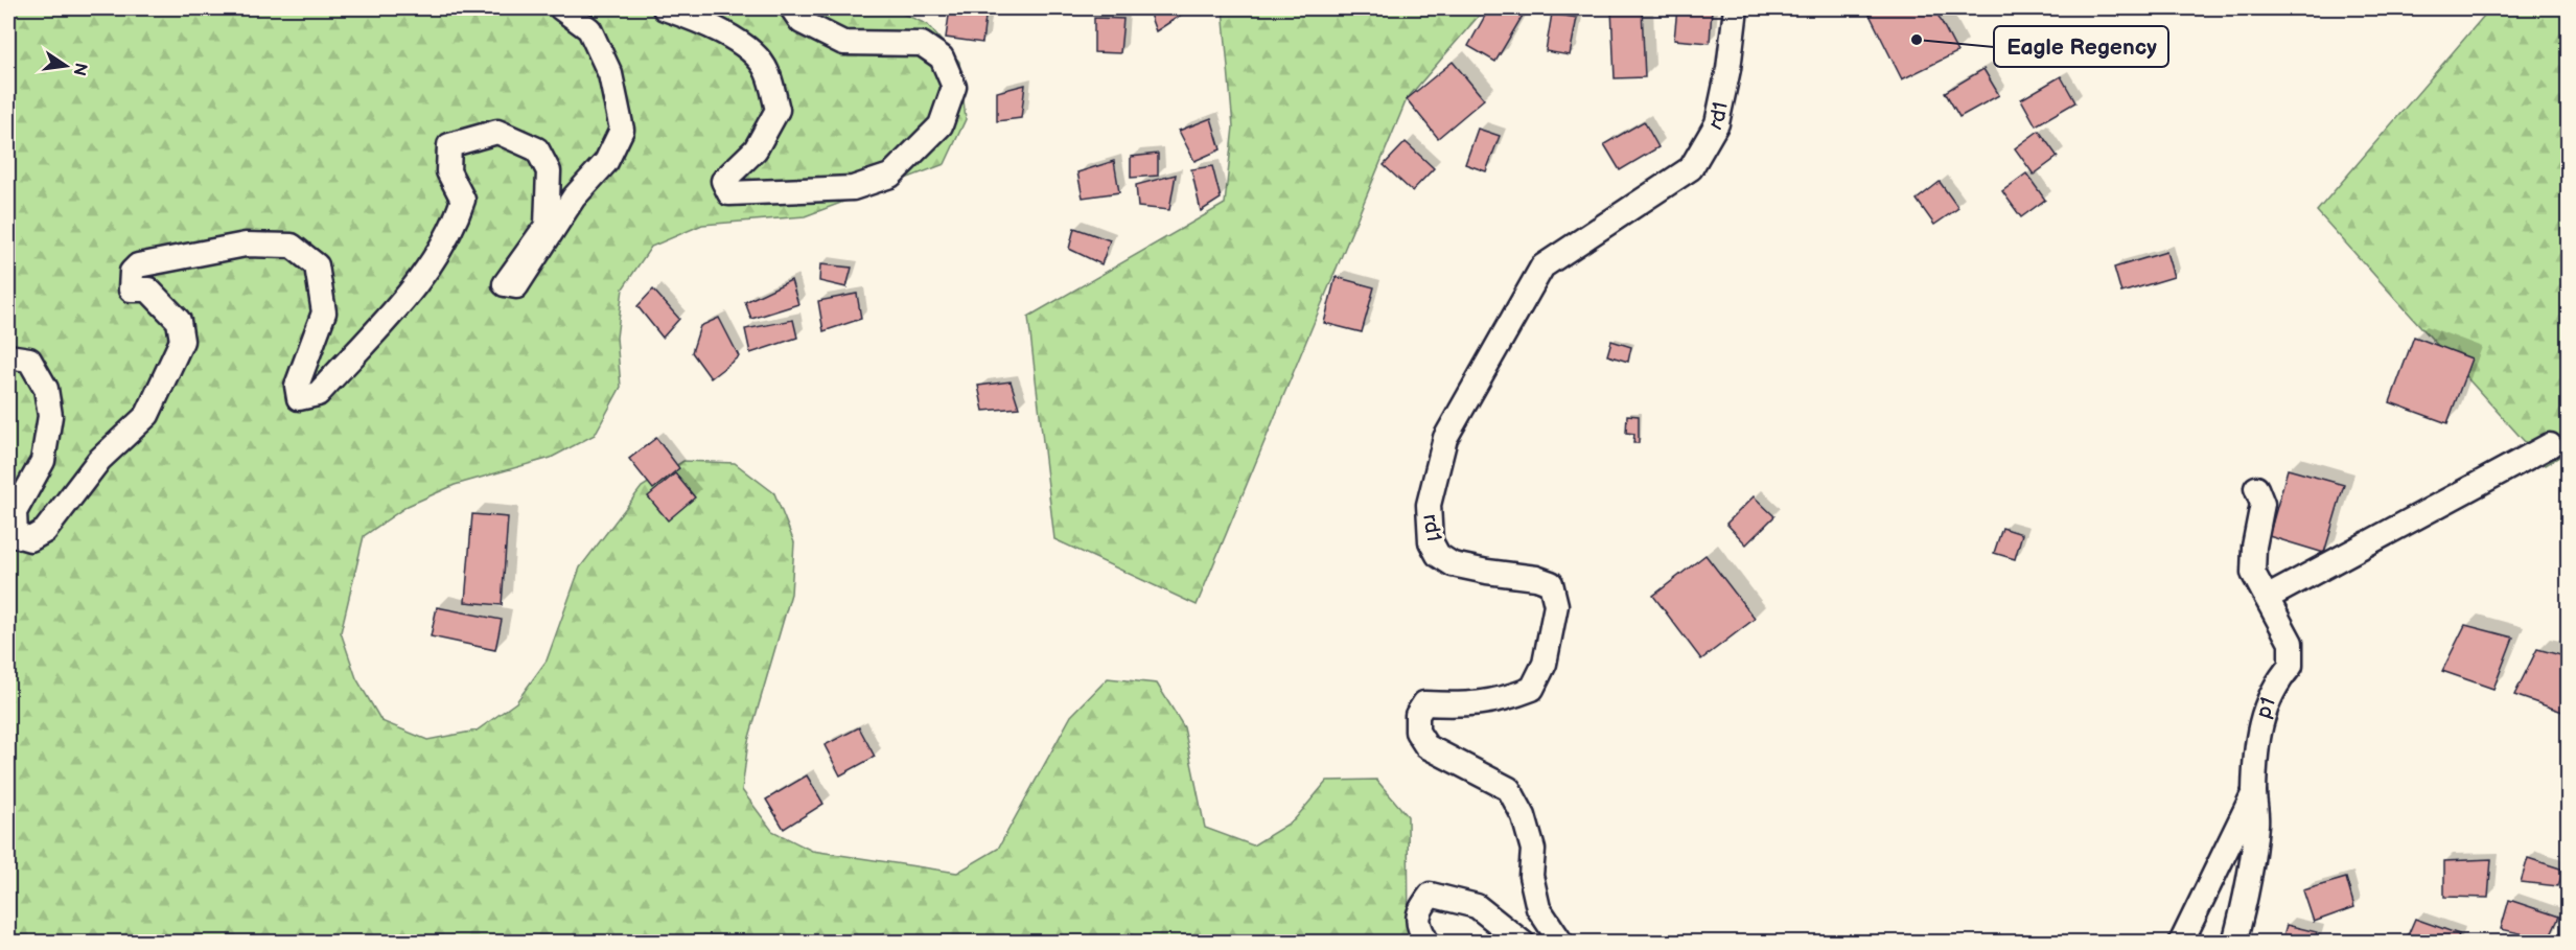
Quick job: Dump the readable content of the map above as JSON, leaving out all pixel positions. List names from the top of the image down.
{
  "streets": {
    "street": ["rd1", "p1"]
  },
  "places": ["Eagle Regency"],
  "north": "right"
}
